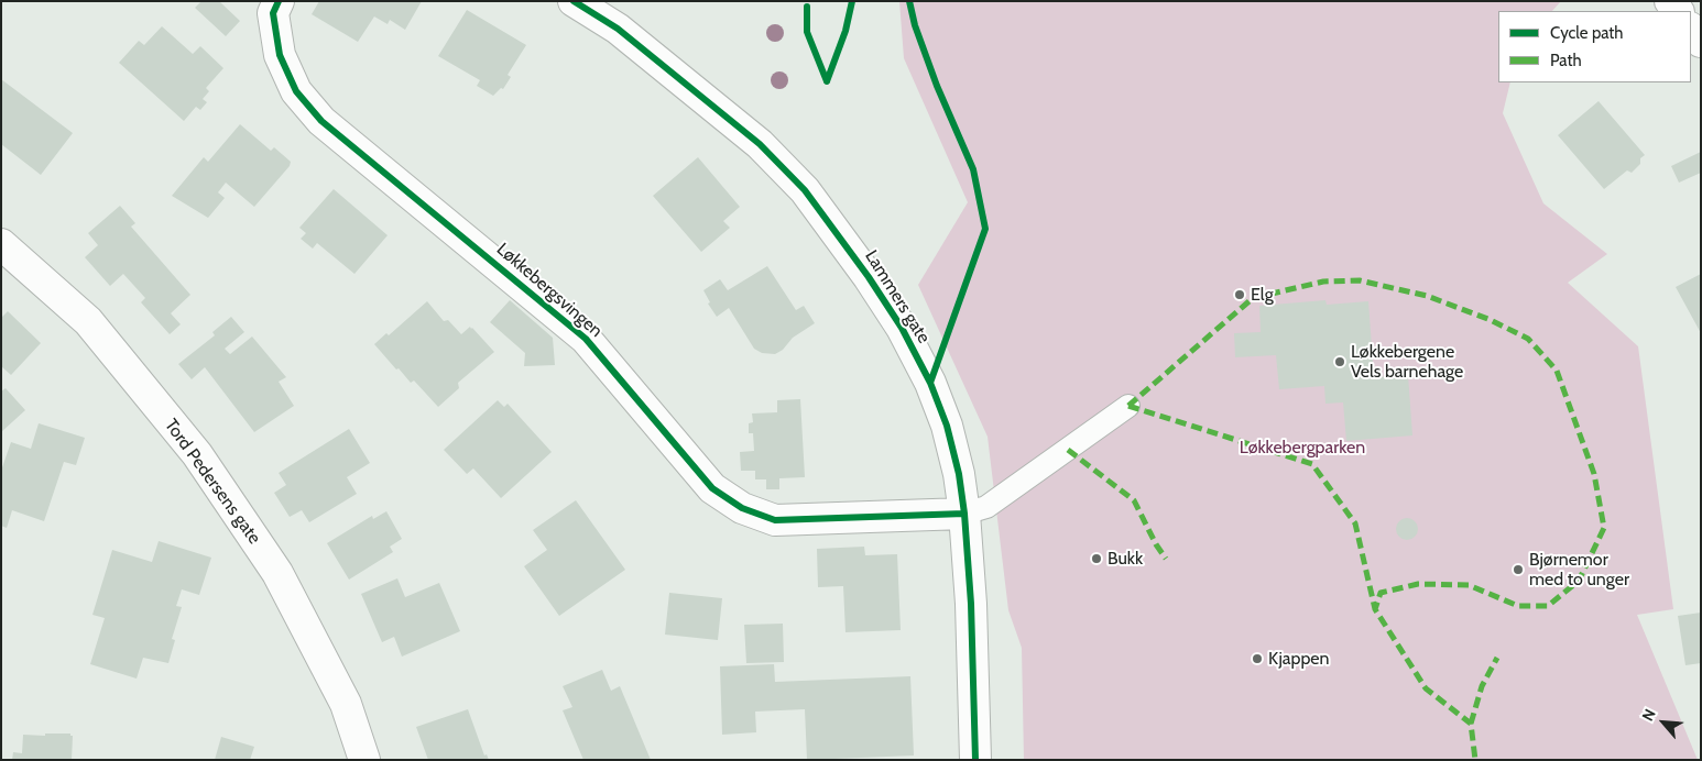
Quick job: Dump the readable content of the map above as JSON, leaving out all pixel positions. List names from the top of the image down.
{
  "streets": {
    "street": ["Løkkebergsvingen", "Lammers gate", "Tord Pedersens gate"]
  },
  "crossings": [
    ["Løkkebergsvingen", "Lammers gate"]
  ],
  "parks": ["Løkkebergparken"],
  "places": [
    "Elg",
    "Løkkebergene Vels barnehage",
    "Bukk",
    "Bjørnemor med to unger",
    "Kjappen"
  ],
  "legend": ["Cycle path", "Path"],
  "north": "top left"
}
